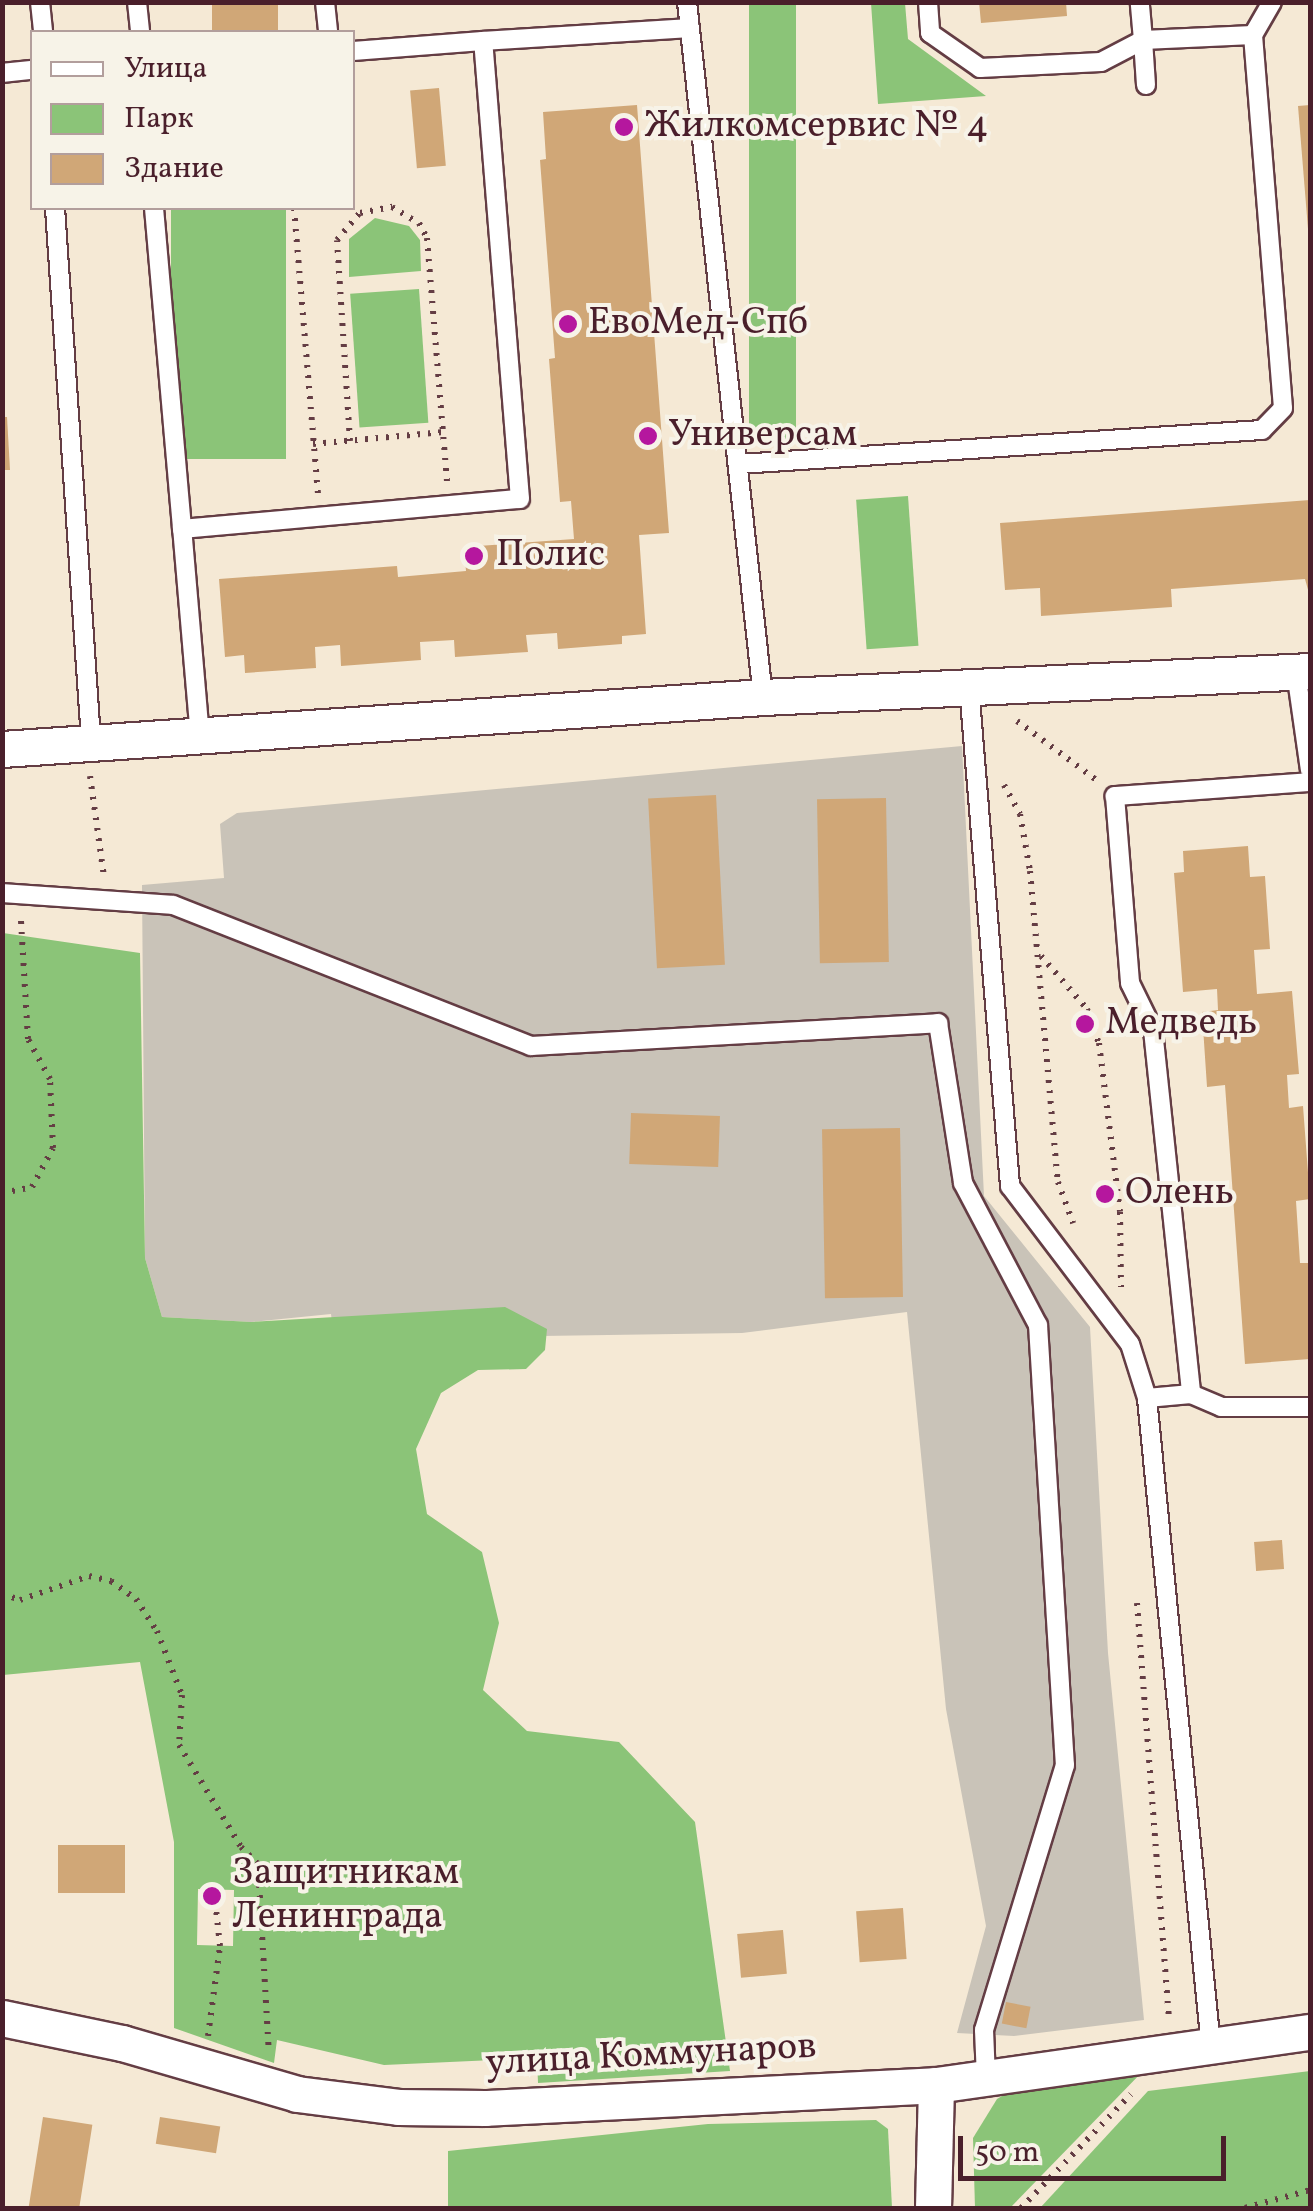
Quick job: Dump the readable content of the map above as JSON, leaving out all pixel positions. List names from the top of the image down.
{
  "streets": {
    "street": ["улица Коммунаров"]
  },
  "places": [
    "Жилкомсервис № 4",
    "ЕвоМед-Спб",
    "Универсам",
    "Полис",
    "Медведь",
    "Олень",
    "Защитникам Ленинграда"
  ],
  "legend": ["Улица", "Парк", "Здание"],
  "scale_bar": "50 m"
}
